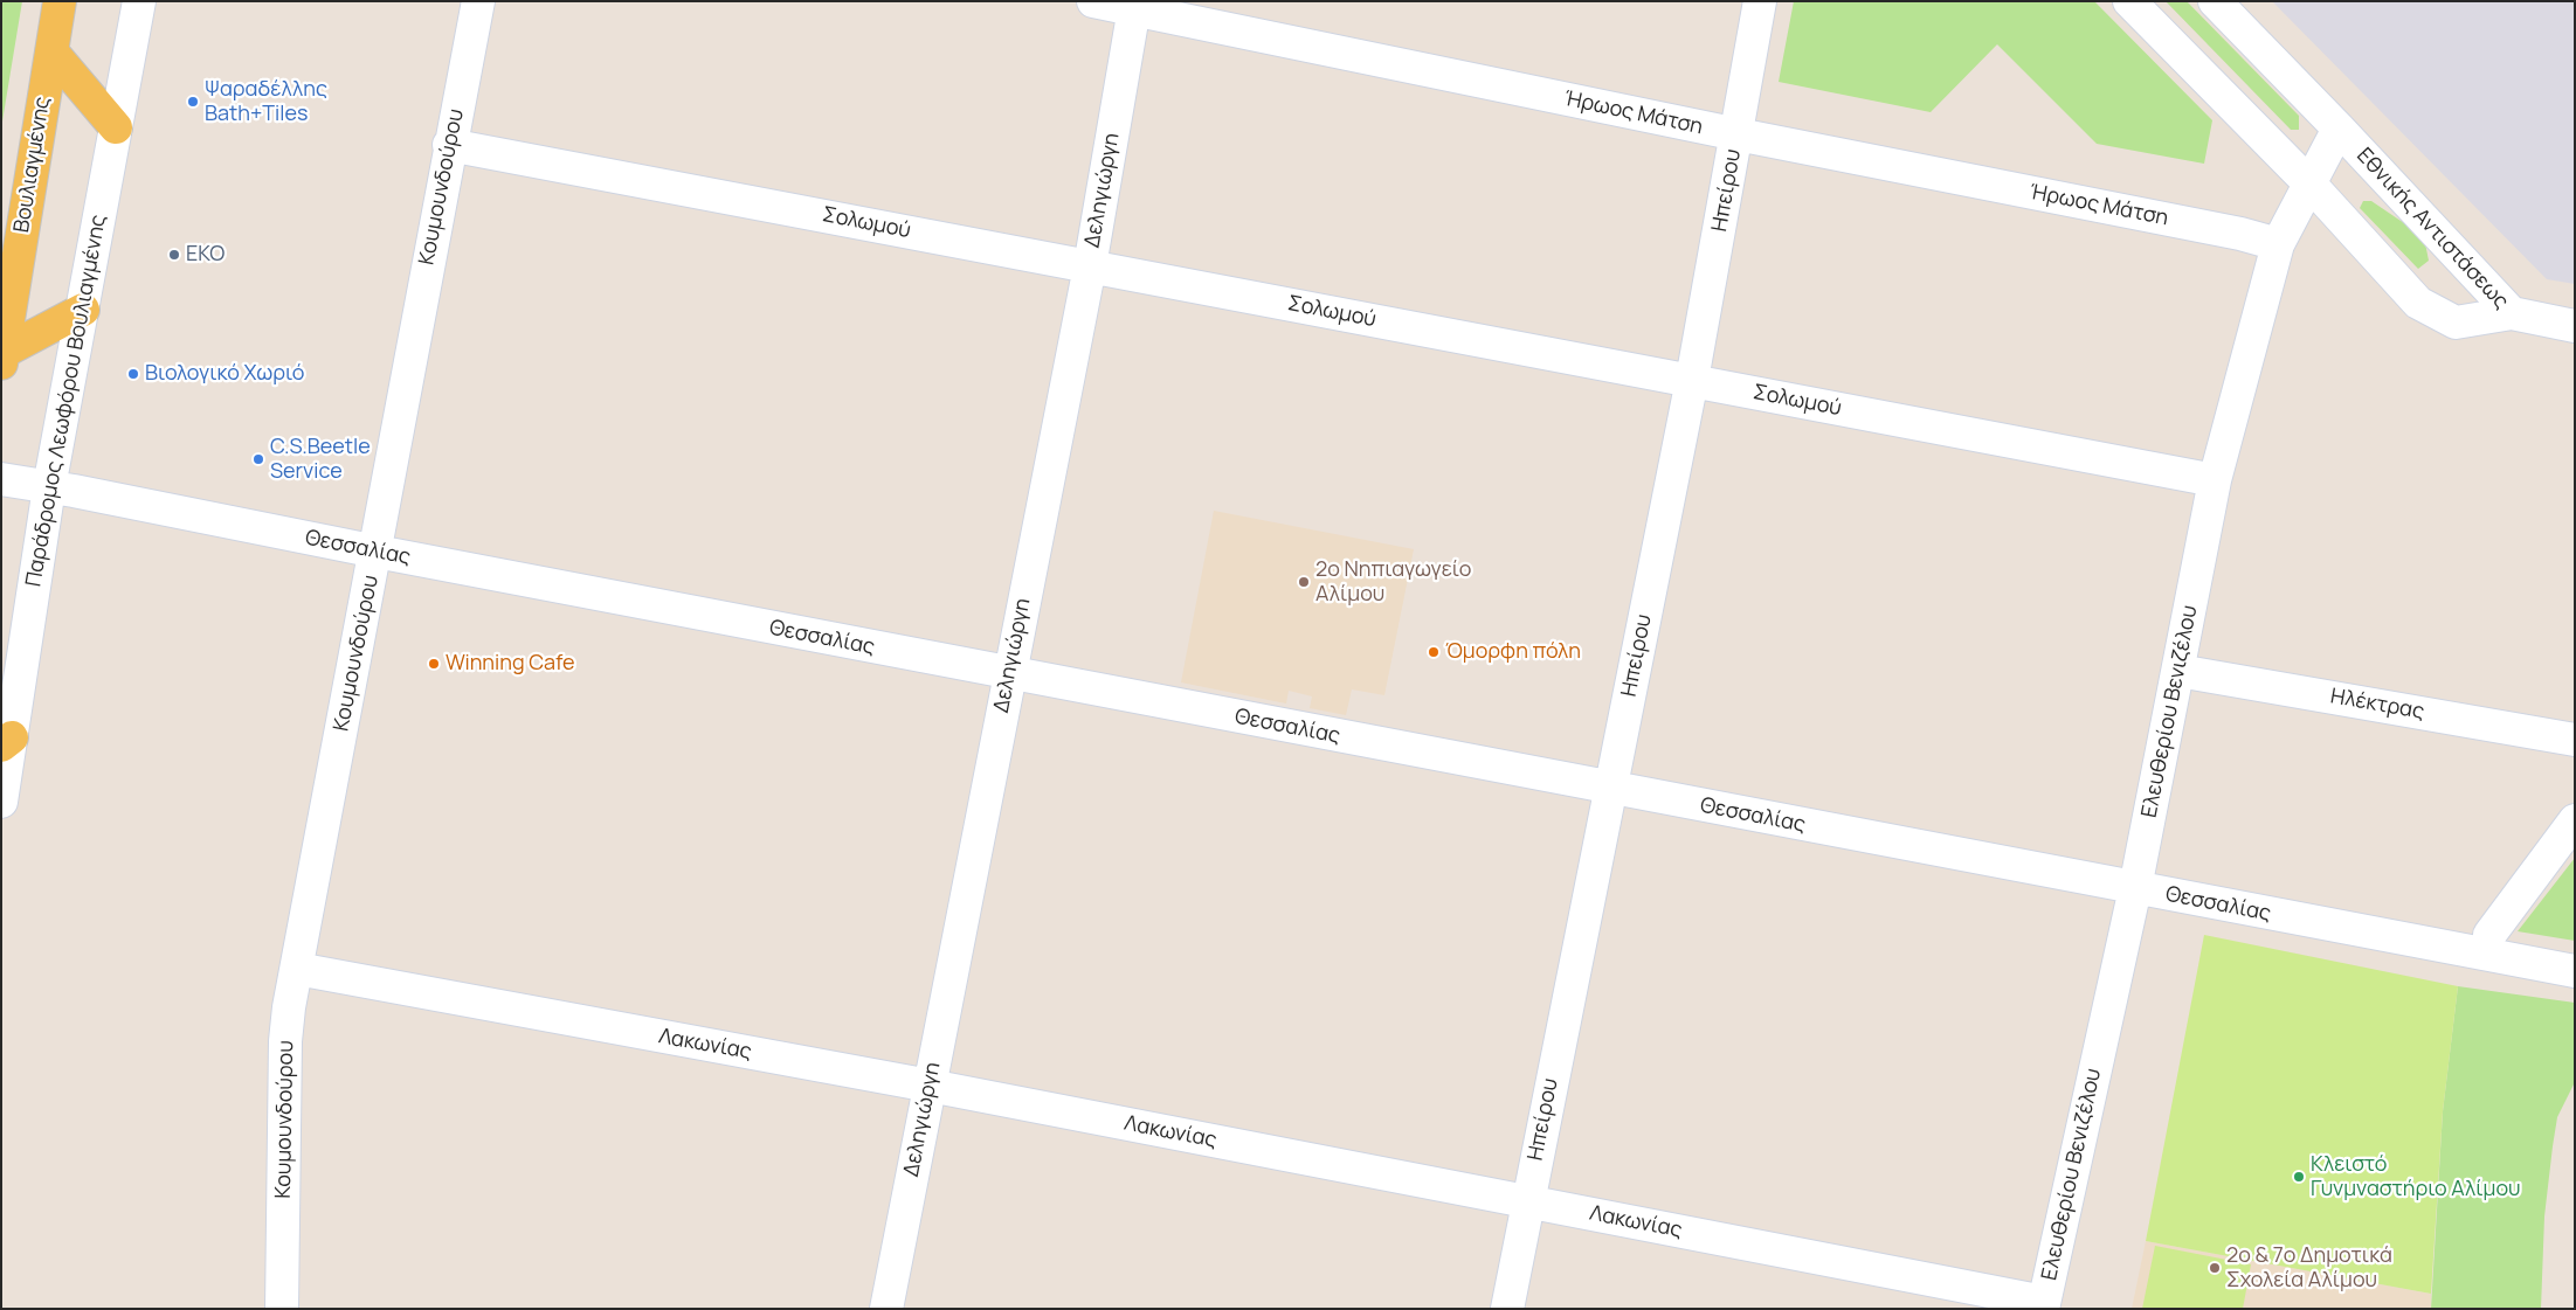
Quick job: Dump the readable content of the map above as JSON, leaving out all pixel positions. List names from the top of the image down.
{
  "streets": {
    "main road": ["Βουλιαγμένης"],
    "street": [
      "Ήρωος Μάτση",
      "Κουμουνδούρου",
      "Δεληγιώργη",
      "Ηπείρου",
      "Σολωμού",
      "Εθνικής Αντιστάσεως",
      "Παράδρομος Λεωφόρου Βουλιαγμένης",
      "Θεσσαλίας",
      "Ηλέκτρας",
      "Ελευθερίου Βενιζέλου",
      "Λακωνίας"
    ]
  },
  "crossings": [
    ["Ήρωος Μάτση", "Δεληγιώργη"],
    ["Ήρωος Μάτση", "Ηπείρου"],
    ["Ήρωος Μάτση", "Ελευθερίου Βενιζέλου"],
    ["Κουμουνδούρου", "Σολωμού"],
    ["Κουμουνδούρου", "Θεσσαλίας"],
    ["Κουμουνδούρου", "Λακωνίας"],
    ["Δεληγιώργη", "Σολωμού"],
    ["Δεληγιώργη", "Θεσσαλίας"],
    ["Δεληγιώργη", "Λακωνίας"],
    ["Ηπείρου", "Σολωμού"],
    ["Ηπείρου", "Θεσσαλίας"],
    ["Ηπείρου", "Λακωνίας"],
    ["Σολωμού", "Ελευθερίου Βενιζέλου"],
    ["Εθνικής Αντιστάσεως", "Ελευθερίου Βενιζέλου"],
    ["Παράδρομος Λεωφόρου Βουλιαγμένης", "Θεσσαλίας"],
    ["Θεσσαλίας", "Ελευθερίου Βενιζέλου"],
    ["Ηλέκτρας", "Ελευθερίου Βενιζέλου"],
    ["Ελευθερίου Βενιζέλου", "Λακωνίας"]
  ],
  "places": [
    "Ψαραδέλλης Bath+Tiles",
    "EKO",
    "Βιολογικό Χωριό",
    "C.S.Beetle Service",
    "2ο Νηπιαγωγείο Αλίμου",
    "Όμορφη πόλη",
    "Winning Cafe",
    "Κλειστό Γυνμναστήριο Αλίμου",
    "2ο & 7ο Δημοτικά Σχολεία Αλίμου"
  ]
}
